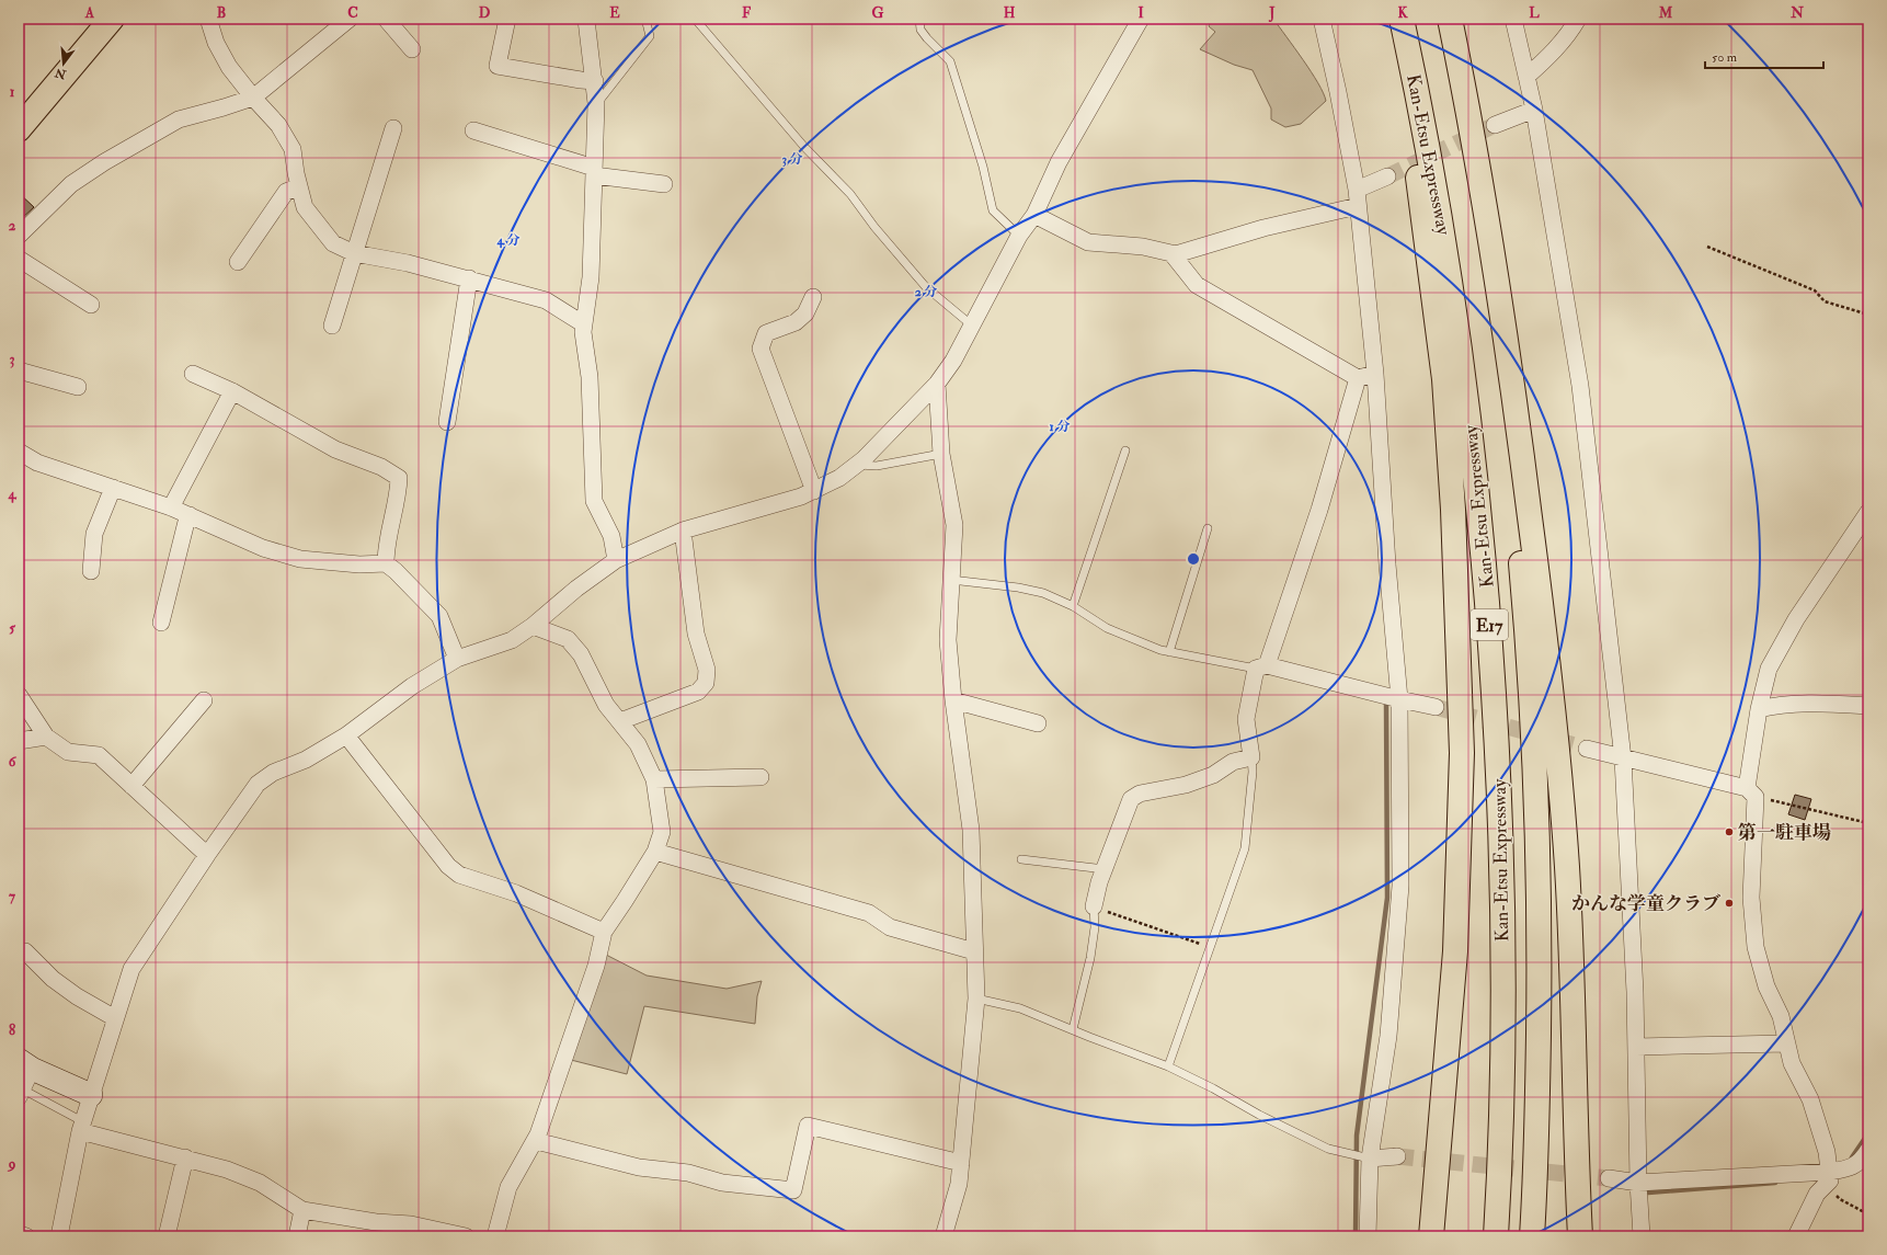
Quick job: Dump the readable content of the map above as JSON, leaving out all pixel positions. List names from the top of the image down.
{
  "streets": {
    "main road": ["Kan-Etsu Expressway", "E17"]
  },
  "places": ["第一駐車場", "かんな学童クラブ"],
  "scale_bar": "50 m",
  "north": "bottom",
  "grid": {
    "columns": [
      "A",
      "B",
      "C",
      "D",
      "E",
      "F",
      "G",
      "H",
      "I",
      "J",
      "K",
      "L",
      "M",
      "N"
    ],
    "rows": [
      "1",
      "2",
      "3",
      "4",
      "5",
      "6",
      "7",
      "8",
      "9"
    ]
  },
  "rings": [
    "3 分",
    "4 分",
    "2 分",
    "1 分"
  ]
}
